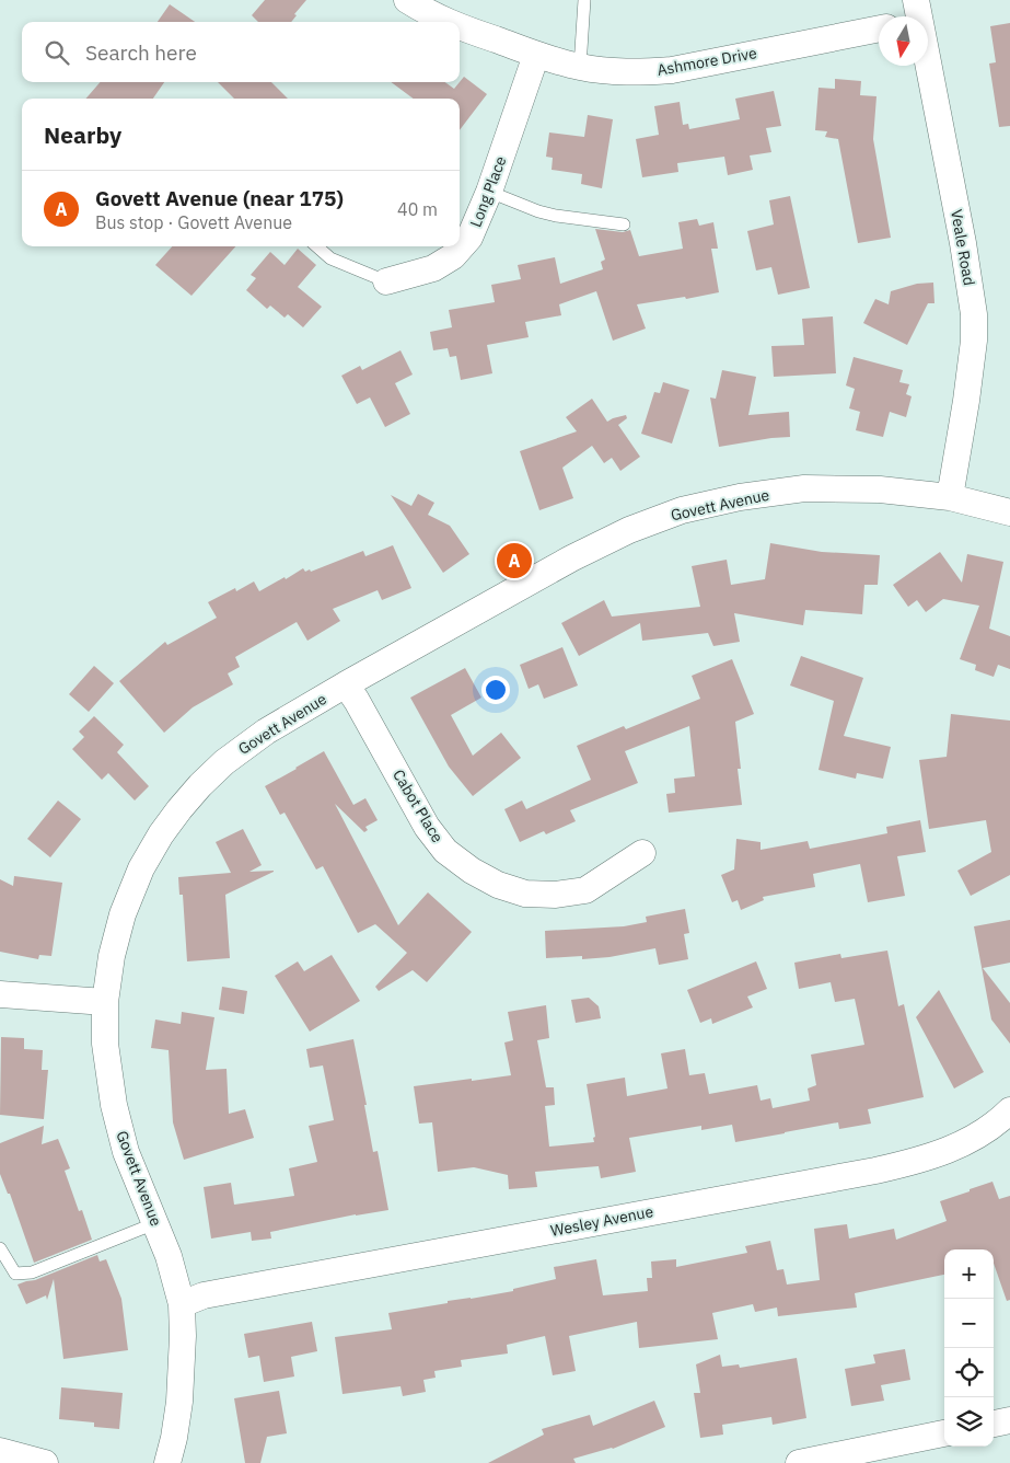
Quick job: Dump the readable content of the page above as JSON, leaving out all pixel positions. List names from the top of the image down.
{
  "streets": {
    "street": [
      "Ashmore Drive",
      "Long Place",
      "Veale Road",
      "Govett Avenue",
      "Cabot Place",
      "Wesley Avenue"
    ]
  },
  "crossings": [
    ["Ashmore Drive", "Long Place"],
    ["Veale Road", "Govett Avenue"],
    ["Govett Avenue", "Cabot Place"],
    ["Govett Avenue", "Wesley Avenue"]
  ],
  "north": "bottom",
  "page": {
    "search": "Search here",
    "heading": "Nearby",
    "list": [
      {
        "mark": "A",
        "name": "Govett Avenue (near 175)",
        "note": "Bus stop · Govett Avenue",
        "value": "40 m"
      }
    ],
    "pins": "A",
    "map_buttons": ["+", "−"]
  }
}
